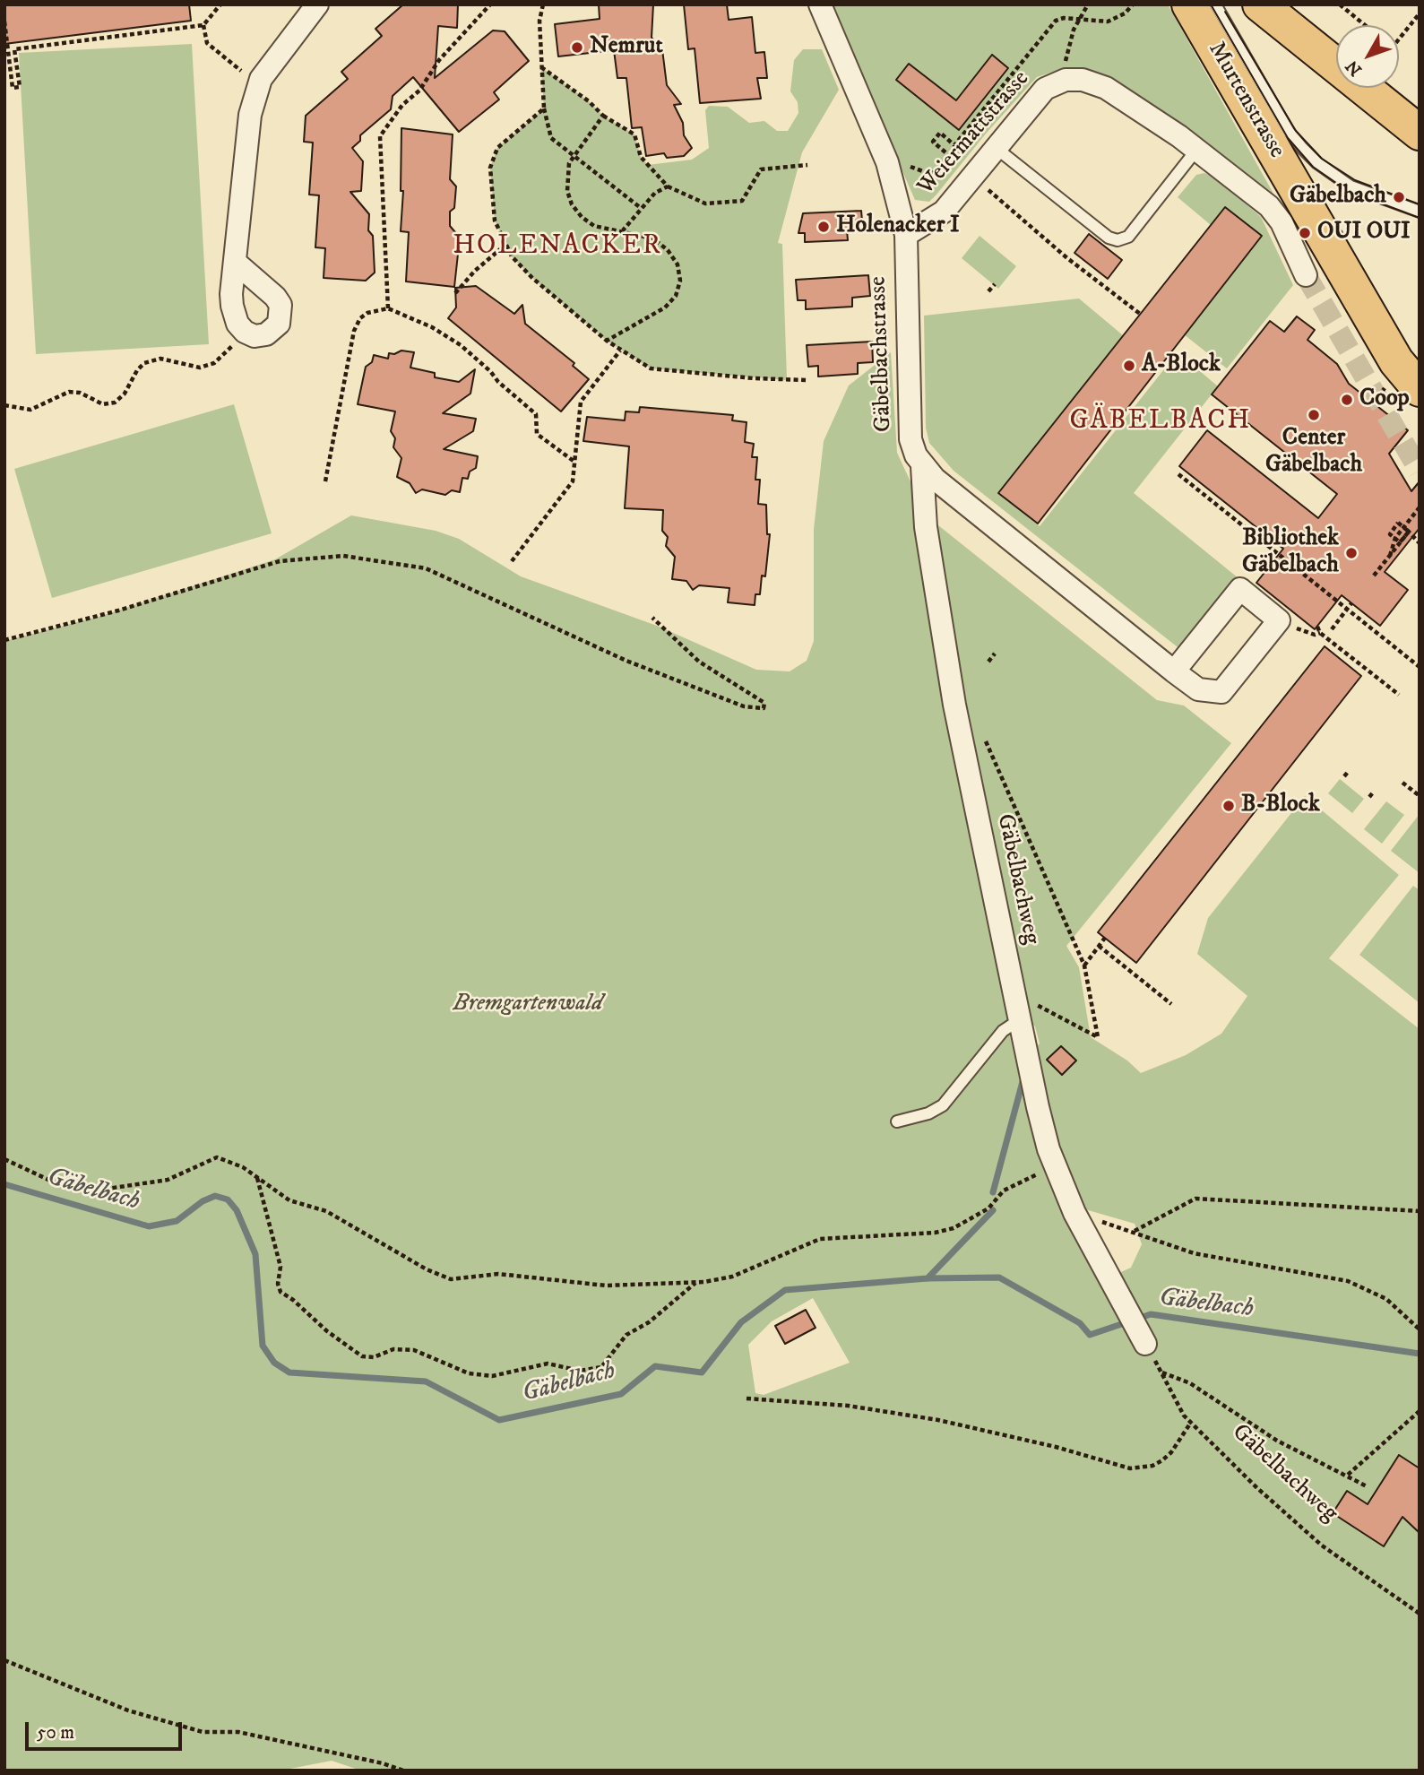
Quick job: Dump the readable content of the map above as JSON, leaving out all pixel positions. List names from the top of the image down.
{
  "streets": {
    "main road": ["Murtenstrasse"],
    "street": ["Weiermattstrasse", "Gäbelbachstrasse", "Gäbelbachweg"]
  },
  "crossings": [
    ["Weiermattstrasse", "Gäbelbachstrasse"],
    ["Gäbelbachstrasse", "Gäbelbachweg"]
  ],
  "districts": ["HOLENACKER", "GÄBELBACH"],
  "water": ["Gäbelbach"],
  "parks": ["Bremgartenwald"],
  "places": [
    "Nemrut",
    "Gäbelbach",
    "Holenacker I",
    "OUI OUI",
    "A-Block",
    "Coop",
    "Center Gäbelbach",
    "Bibliothek Gäbelbach",
    "B-Block"
  ],
  "scale_bar": "50 m",
  "north": "bottom left"
}
